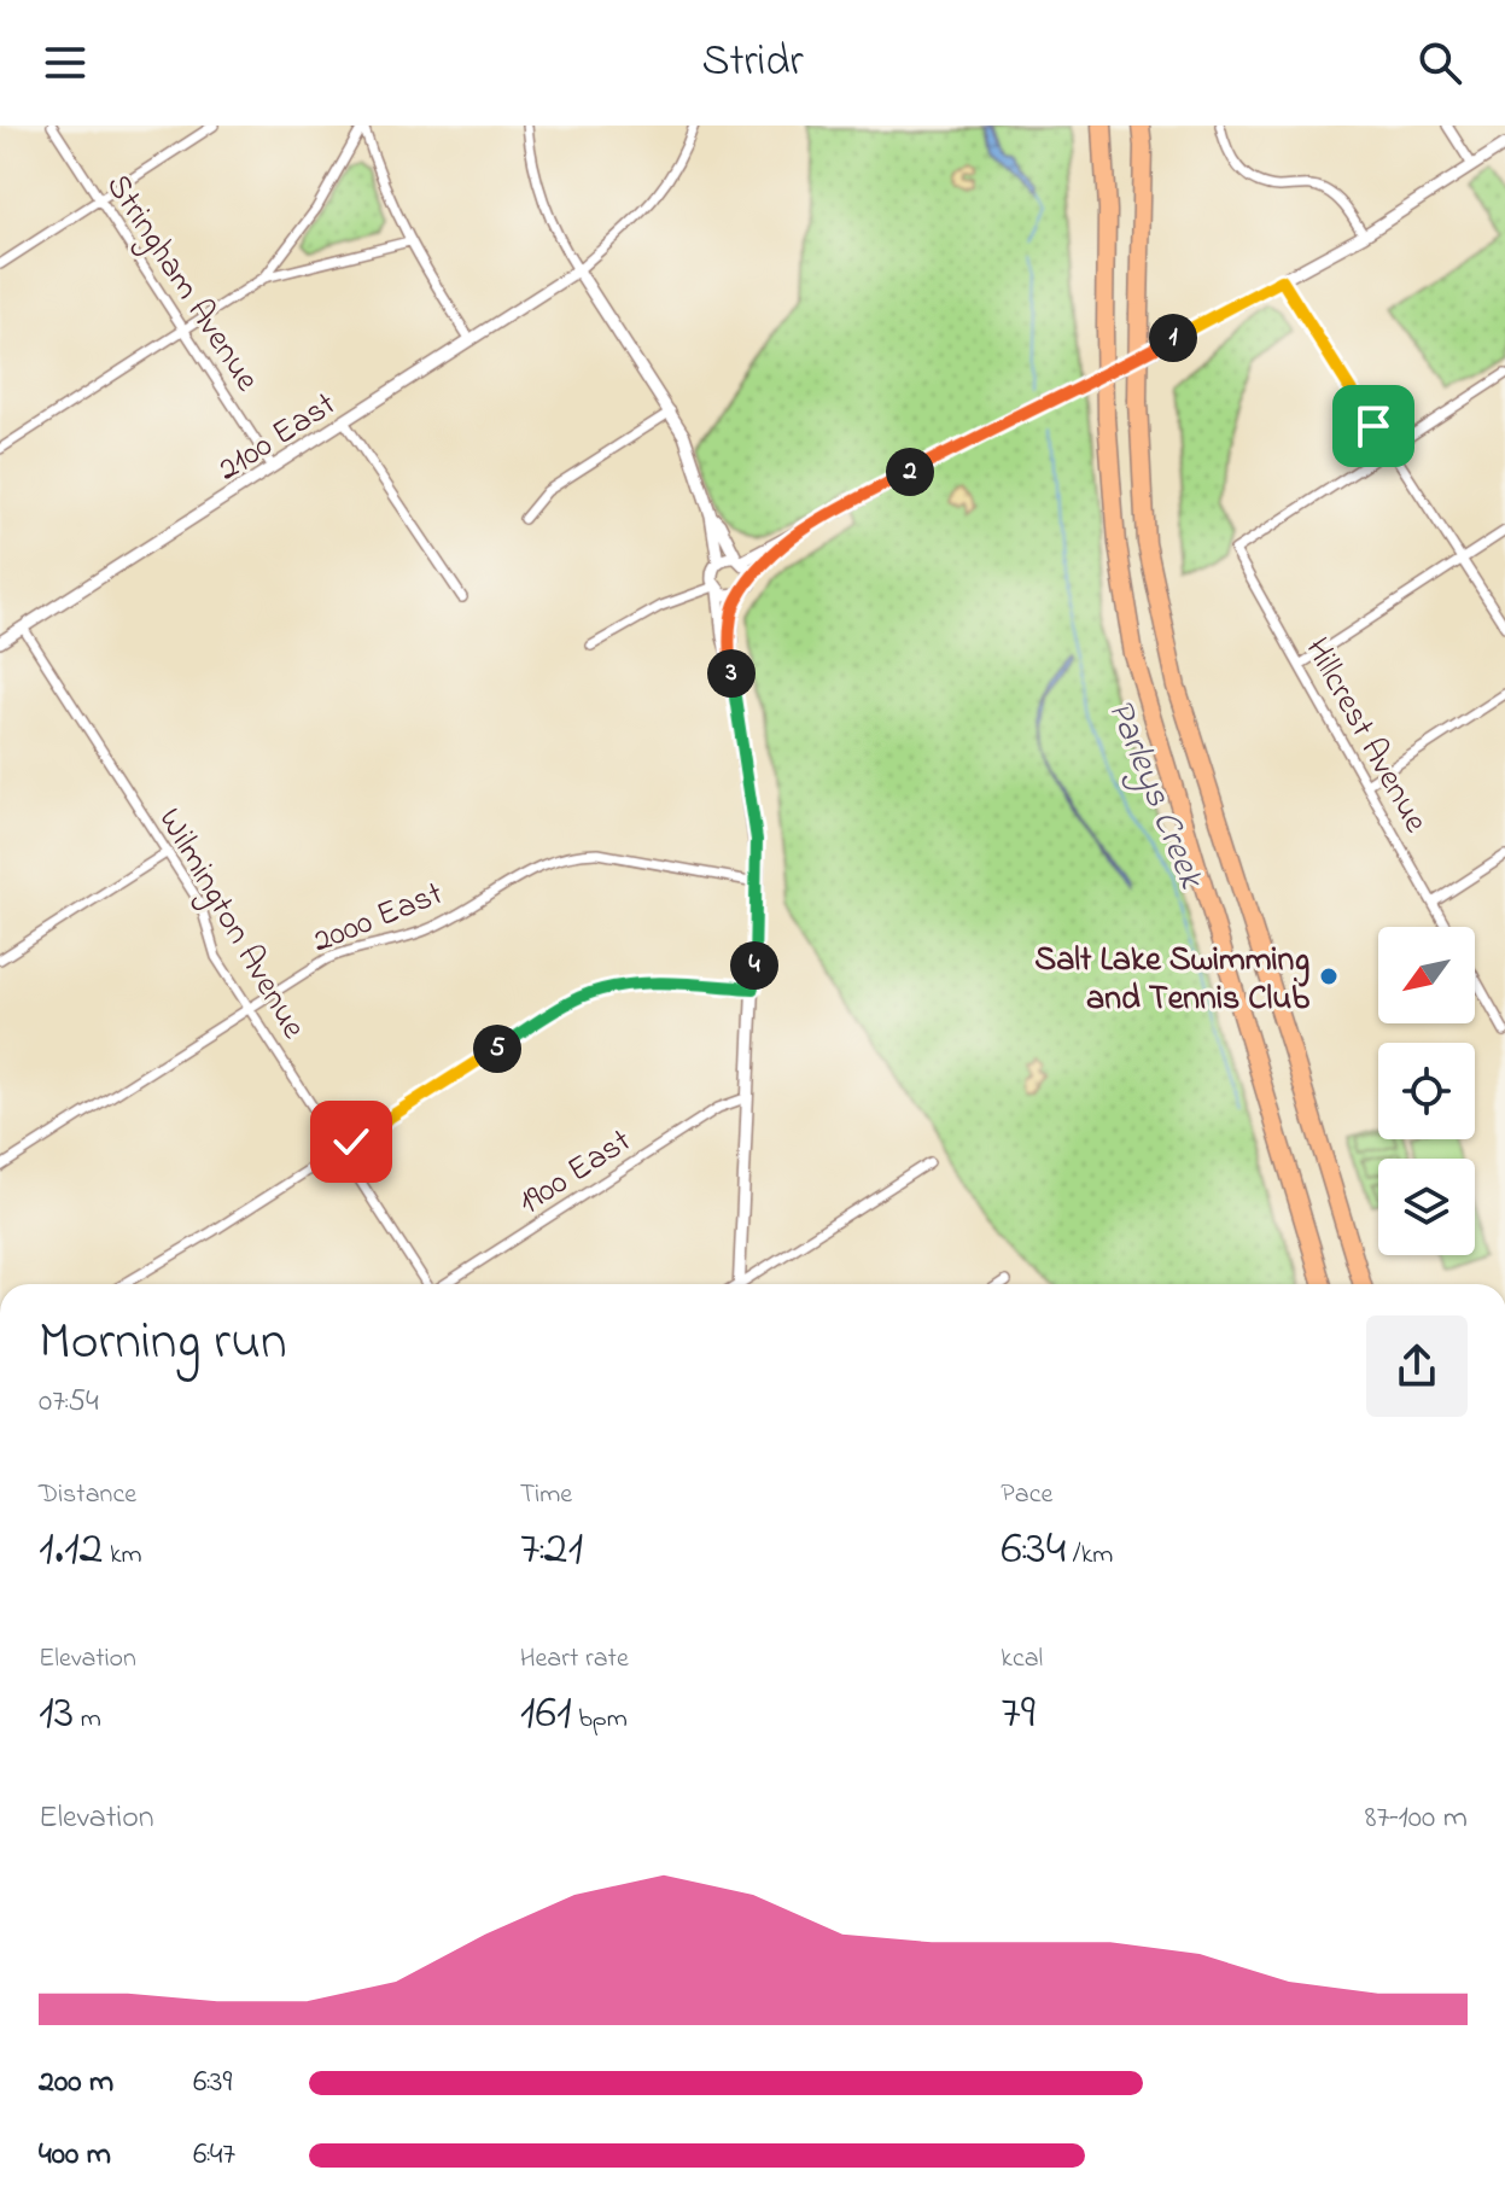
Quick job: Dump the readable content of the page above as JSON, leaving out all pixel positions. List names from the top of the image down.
{
  "streets": {
    "street": [
      "Stringham Avenue",
      "2100 East",
      "Hillcrest Avenue",
      "2000 East",
      "Wilmington Avenue",
      "1900 East"
    ]
  },
  "crossings": [
    ["Stringham Avenue", "2100 East"],
    ["2100 East", "Wilmington Avenue"],
    ["2000 East", "Wilmington Avenue"]
  ],
  "water": ["Parleys Creek"],
  "places": ["Salt Lake Swimming and Tennis Club"],
  "north": "bottom left",
  "page": {
    "header": "Stridr",
    "pins": [
      "1",
      "2",
      "3",
      "4",
      "5"
    ],
    "heading": ["Morning run", "07:54"],
    "stats": [
      ["Distance", "1.12 km"],
      ["Time", "7:21"],
      ["Pace", "6:34 /km"],
      ["Elevation", "13 m"],
      ["Heart rate", "161 bpm"],
      ["kcal", "79"]
    ],
    "chart": ["Elevation", "87–100 m"],
    "list": [
      {
        "name": "200 m",
        "note": "6:39"
      },
      {
        "name": "400 m",
        "note": "6:47"
      }
    ]
  }
}
